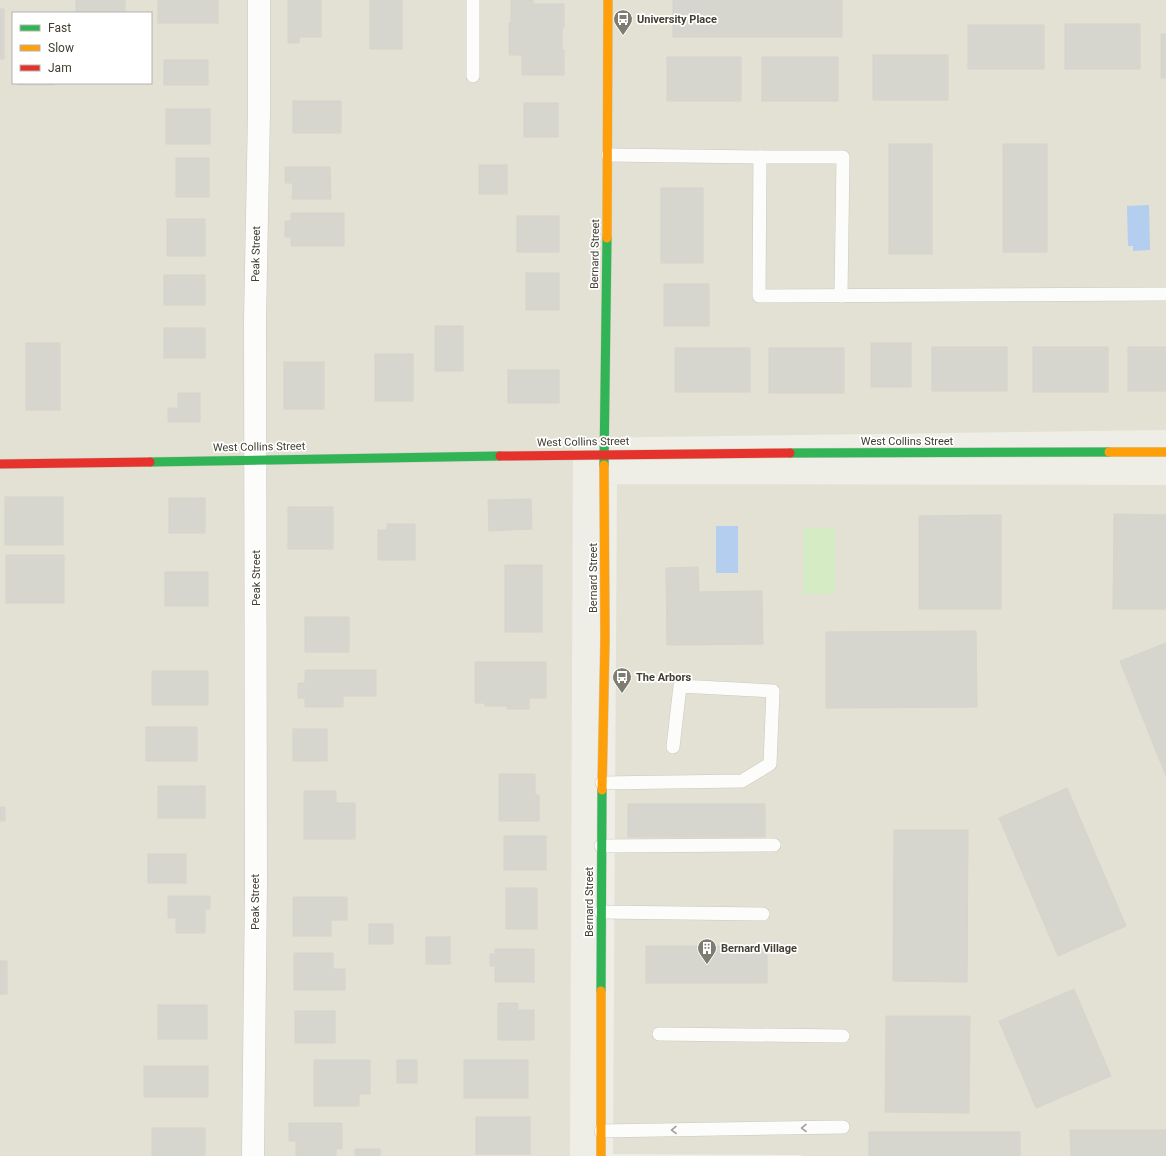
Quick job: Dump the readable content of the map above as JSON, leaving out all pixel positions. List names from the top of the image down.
{
  "streets": {
    "street": ["Peak Street", "Bernard Street", "West Collins Street"]
  },
  "crossings": [
    ["Peak Street", "West Collins Street"],
    ["Bernard Street", "West Collins Street"]
  ],
  "places": {
    "bus stop": ["University Place", "The Arbors"],
    "building": ["Bernard Village"]
  },
  "legend": ["Fast", "Slow", "Jam"]
}
